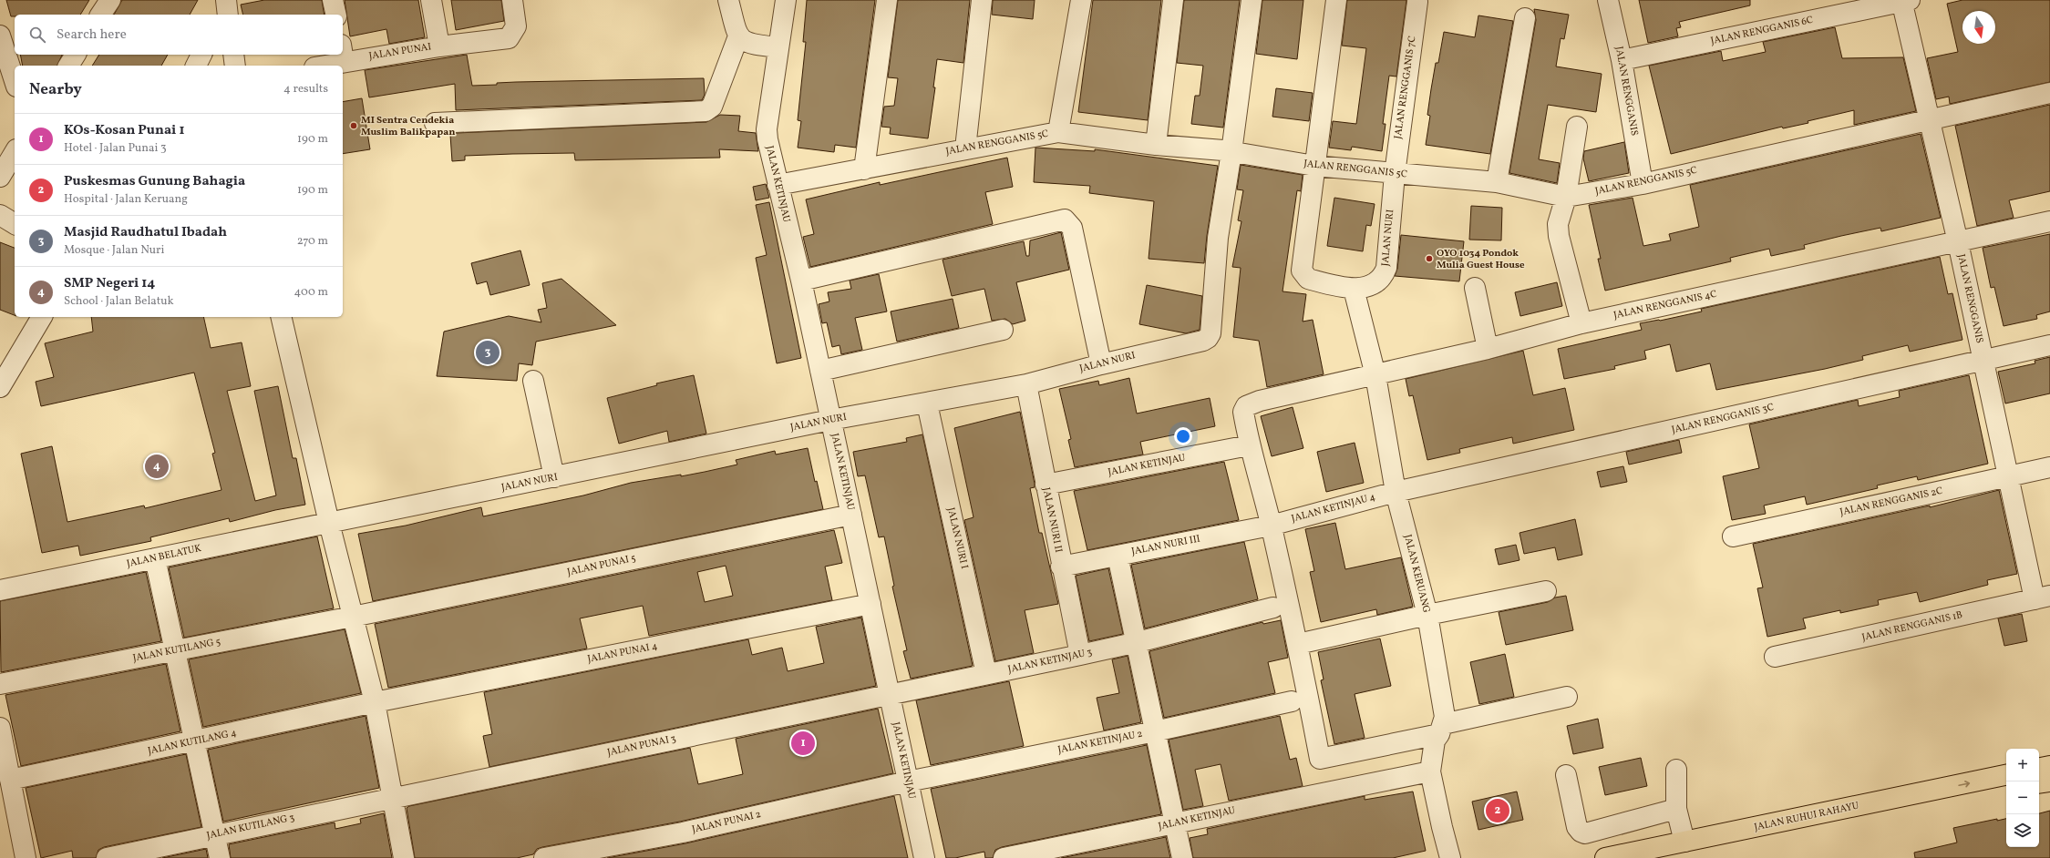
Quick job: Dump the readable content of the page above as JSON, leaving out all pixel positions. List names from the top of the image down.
{
  "streets": {
    "main road": ["JALAN RUHUI RAHAYU"],
    "street": [
      "JALAN RENGGANIS 6C",
      "JALAN PUNAI",
      "JALAN RENGGANIS 7C",
      "JALAN RENGGANIS",
      "JALAN RENGGANIS 5C",
      "JALAN KETINJAU",
      "JALAN NURI",
      "JALAN RENGGANIS 4C",
      "JALAN RENGGANIS 3C",
      "JALAN RENGGANIS 2C",
      "JALAN KETINJAU 4",
      "JALAN NURI II",
      "JALAN NURI I",
      "JALAN NURI III",
      "JALAN BELATUK",
      "JALAN PUNAI 5",
      "JALAN KERUANG",
      "JALAN RENGGANIS 1B",
      "JALAN KUTILANG 5",
      "JALAN PUNAI 4",
      "JALAN KETINJAU 3",
      "JALAN KUTILANG 4",
      "JALAN KETINJAU 2",
      "JALAN PUNAI 3",
      "JALAN PUNAI 2",
      "JALAN KUTILANG 3"
    ]
  },
  "crossings": [
    ["JALAN RENGGANIS 6C", "JALAN RENGGANIS"],
    ["JALAN RENGGANIS 7C", "JALAN RENGGANIS 5C"],
    ["JALAN RENGGANIS 7C", "JALAN NURI"],
    ["JALAN RENGGANIS", "JALAN RENGGANIS 5C"],
    ["JALAN RENGGANIS", "JALAN RENGGANIS 4C"],
    ["JALAN RENGGANIS", "JALAN RENGGANIS 3C"],
    ["JALAN RENGGANIS", "JALAN RENGGANIS 2C"],
    ["JALAN RENGGANIS", "JALAN RENGGANIS 1B"],
    ["JALAN RENGGANIS 5C", "JALAN KETINJAU"],
    ["JALAN RENGGANIS 5C", "JALAN NURI"],
    ["JALAN KETINJAU", "JALAN NURI"],
    ["JALAN KETINJAU", "JALAN RENGGANIS 4C"],
    ["JALAN KETINJAU", "JALAN NURI II"],
    ["JALAN KETINJAU", "JALAN PUNAI 5"],
    ["JALAN KETINJAU", "JALAN KERUANG"],
    ["JALAN KETINJAU", "JALAN PUNAI 4"],
    ["JALAN KETINJAU", "JALAN KETINJAU 3"],
    ["JALAN KETINJAU", "JALAN KETINJAU 2"],
    ["JALAN KETINJAU", "JALAN PUNAI 3"],
    ["JALAN KETINJAU", "JALAN PUNAI 2"],
    ["JALAN NURI", "JALAN NURI II"],
    ["JALAN NURI", "JALAN NURI I"],
    ["JALAN NURI", "JALAN BELATUK"],
    ["JALAN NURI", "JALAN KERUANG"],
    ["JALAN RENGGANIS 4C", "JALAN KERUANG"],
    ["JALAN RENGGANIS 3C", "JALAN KETINJAU 4"],
    ["JALAN RENGGANIS 3C", "JALAN KERUANG"],
    ["JALAN KETINJAU 4", "JALAN NURI III"],
    ["JALAN KETINJAU 4", "JALAN KERUANG"],
    ["JALAN NURI II", "JALAN NURI III"],
    ["JALAN NURI II", "JALAN KETINJAU 3"],
    ["JALAN NURI I", "JALAN KETINJAU 3"],
    ["JALAN PUNAI 5", "JALAN KUTILANG 5"],
    ["JALAN PUNAI 4", "JALAN KUTILANG 4"],
    ["JALAN KETINJAU 3", "JALAN PUNAI 3"],
    ["JALAN KETINJAU 2", "JALAN PUNAI 2"],
    ["JALAN PUNAI 3", "JALAN KUTILANG 3"]
  ],
  "places": ["MI Sentra Cendekia Muslim Balikpapan", "OYO 1034 Pondok Mulia Guest House"],
  "north": "bottom",
  "page": {
    "search": "Search here",
    "heading": ["Nearby", "4 results"],
    "list": [
      {
        "mark": "1",
        "name": "KOs-Kosan Punai 1",
        "note": "Hotel · Jalan Punai 3",
        "value": "190 m"
      },
      {
        "mark": "2",
        "name": "Puskesmas Gunung Bahagia",
        "note": "Hospital · Jalan Keruang",
        "value": "190 m"
      },
      {
        "mark": "3",
        "name": "Masjid Raudhatul Ibadah",
        "note": "Mosque · Jalan Nuri",
        "value": "270 m"
      },
      {
        "mark": "4",
        "name": "SMP Negeri 14",
        "note": "School · Jalan Belatuk",
        "value": "400 m"
      }
    ],
    "pins": [
      "3",
      "4",
      "1",
      "2"
    ],
    "map_buttons": ["+", "−"]
  }
}
